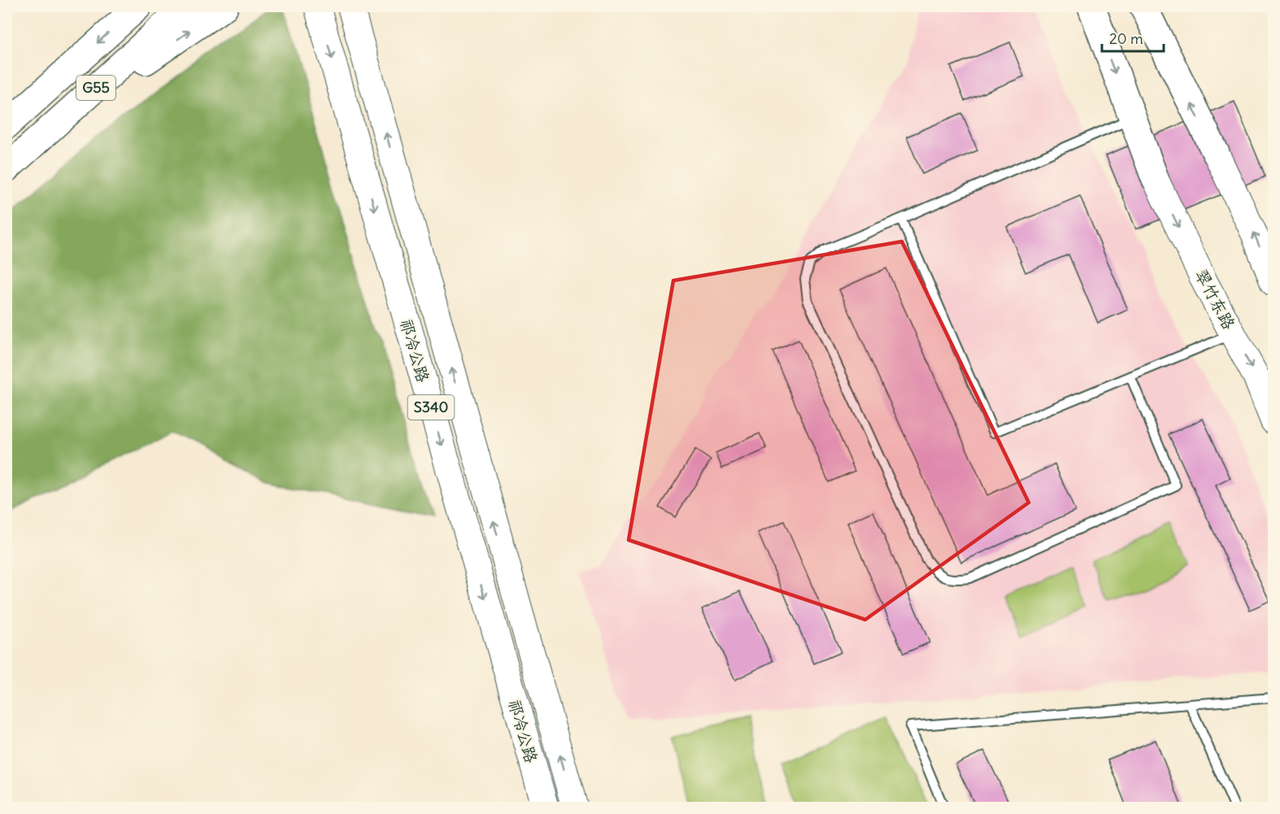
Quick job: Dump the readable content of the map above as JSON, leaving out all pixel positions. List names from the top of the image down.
{
  "streets": {
    "highway": ["G55"],
    "main road": ["翠竹东路", "祁冷公路", "S340"]
  },
  "scale_bar": "20 m"
}
